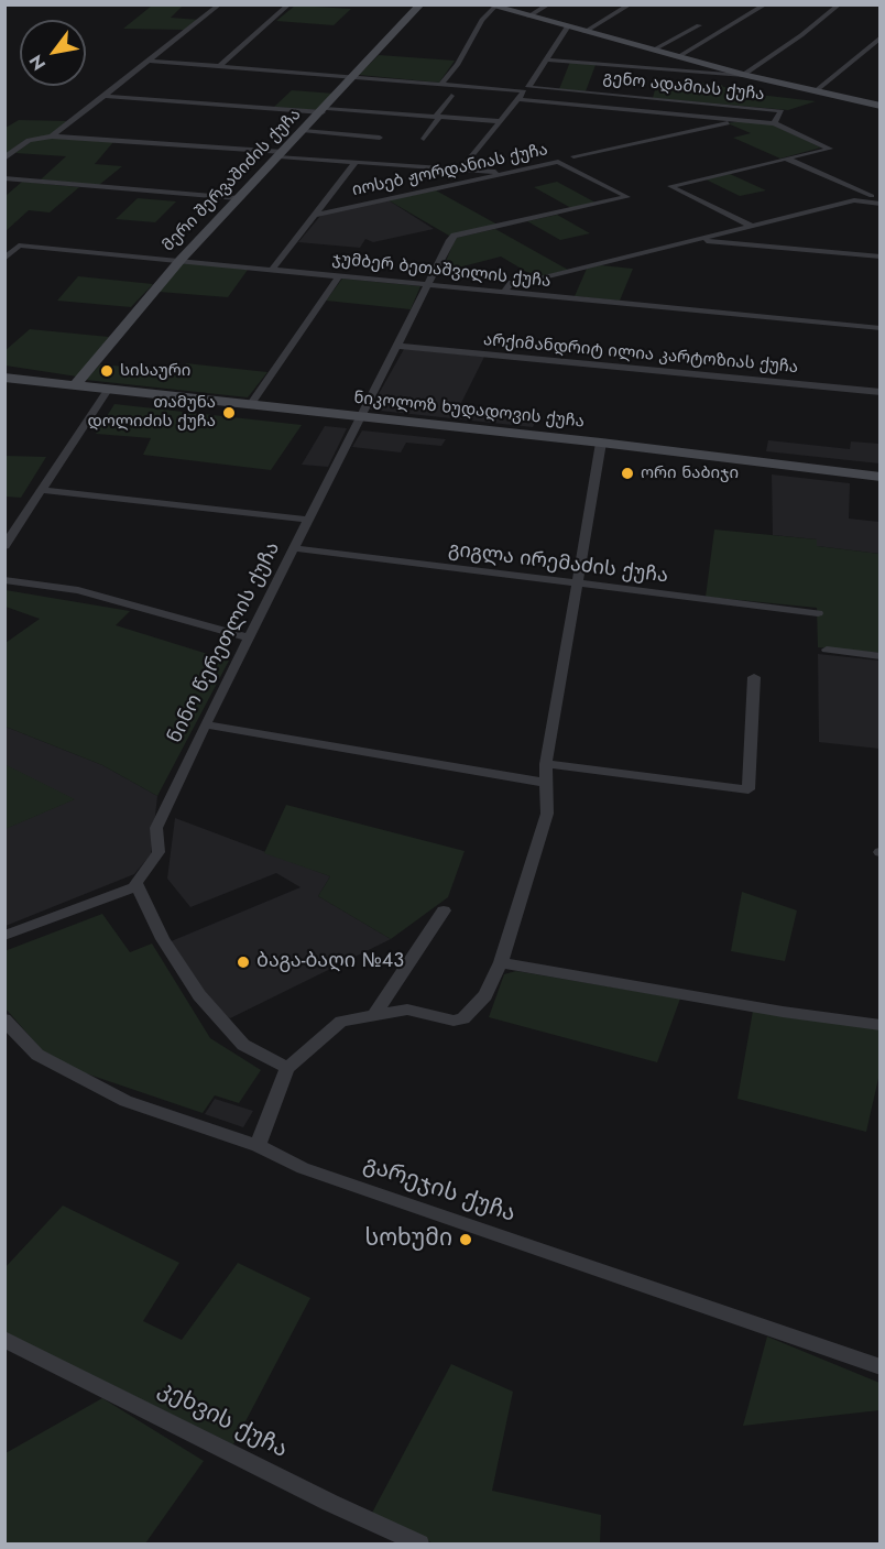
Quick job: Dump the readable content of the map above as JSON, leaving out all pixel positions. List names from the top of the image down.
{
  "streets": {
    "street": [
      "გენო ადამიას ქუჩა",
      "იოსებ ჟორდანიას ქუჩა",
      "მერი შერვაშიძის ქუჩა",
      "ჯუმბერ ბეთაშვილის ქუჩა",
      "არქიმანდრიტ ილია კარტოზიას ქუჩა",
      "ნიკოლოზ ხუდადოვის ქუჩა",
      "გიგლა ირემაძის ქუჩა",
      "ნინო წერეთლის ქუჩა",
      "გარეჯის ქუჩა",
      "კეხვის ქუჩა"
    ]
  },
  "crossings": [
    ["იოსებ ჟორდანიას ქუჩა", "ჯუმბერ ბეთაშვილის ქუჩა"],
    ["იოსებ ჟორდანიას ქუჩა", "ნინო წერეთლის ქუჩა"],
    ["მერი შერვაშიძის ქუჩა", "ჯუმბერ ბეთაშვილის ქუჩა"],
    ["მერი შერვაშიძის ქუჩა", "ნიკოლოზ ხუდადოვის ქუჩა"],
    ["ჯუმბერ ბეთაშვილის ქუჩა", "ნინო წერეთლის ქუჩა"],
    ["არქიმანდრიტ ილია კარტოზიას ქუჩა", "ნინო წერეთლის ქუჩა"],
    ["ნიკოლოზ ხუდადოვის ქუჩა", "ნინო წერეთლის ქუჩა"],
    ["გიგლა ირემაძის ქუჩა", "ნინო წერეთლის ქუჩა"]
  ],
  "places": [
    "სისაური",
    "თამუნა დოლიძის ქუჩა",
    "ორი ნაბიჯი",
    "ბაგა-ბაღი №43",
    "სოხუმი"
  ],
  "north": "bottom left"
}
